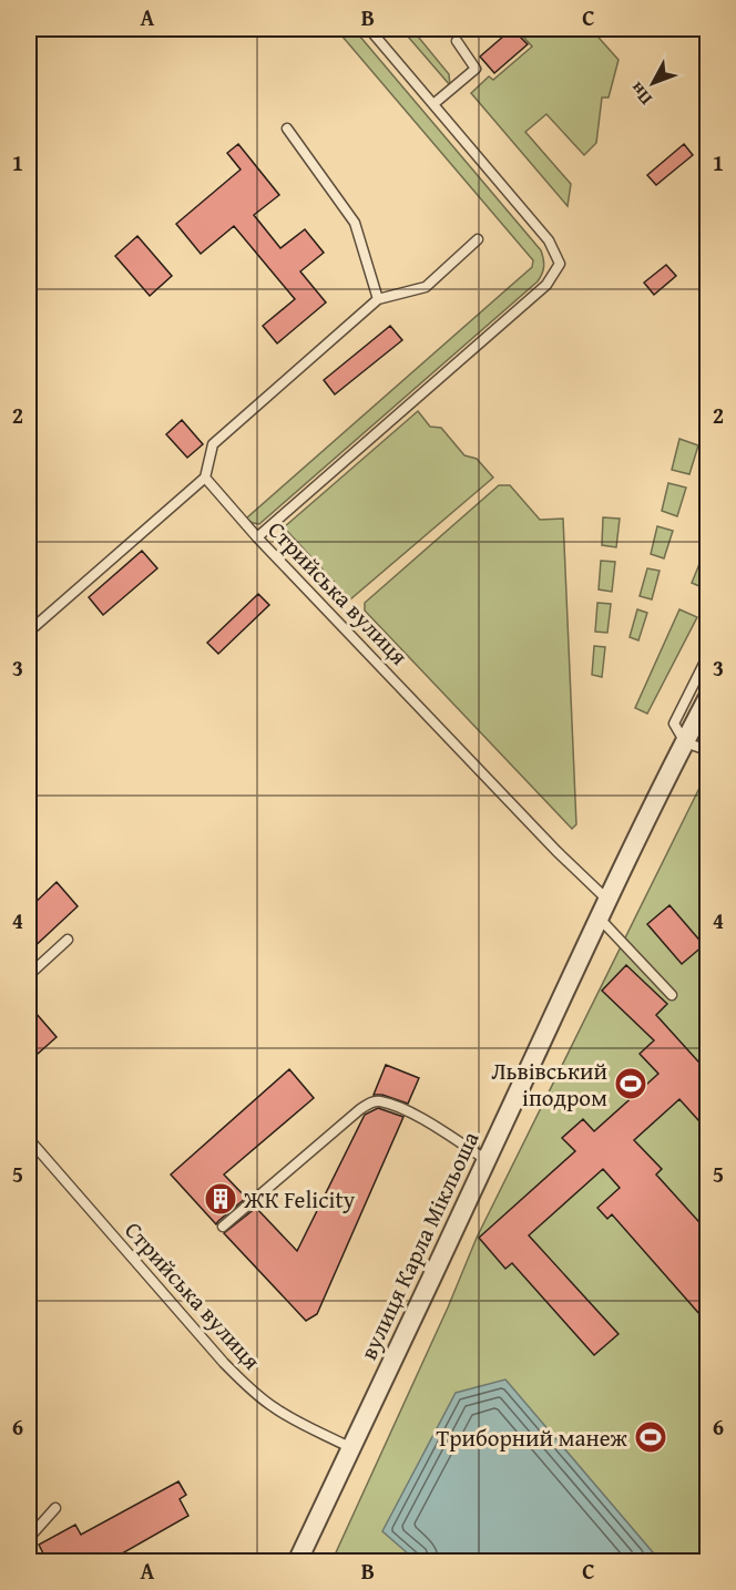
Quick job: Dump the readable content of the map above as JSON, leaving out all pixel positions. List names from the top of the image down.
{
  "streets": {
    "street": ["вулиця Карла Мікльоша"],
    "lane": ["Стрийська вулиця"]
  },
  "crossings": [
    ["Стрийська вулиця", "вулиця Карла Мікльоша"]
  ],
  "places": {
    "sports": ["Львівський іподром", "Триборний манеж"],
    "building": ["ЖК Felicity"]
  },
  "north": "bottom left",
  "grid": {
    "columns": ["A", "B", "C"],
    "rows": [
      "1",
      "2",
      "3",
      "4",
      "5",
      "6"
    ]
  }
}
